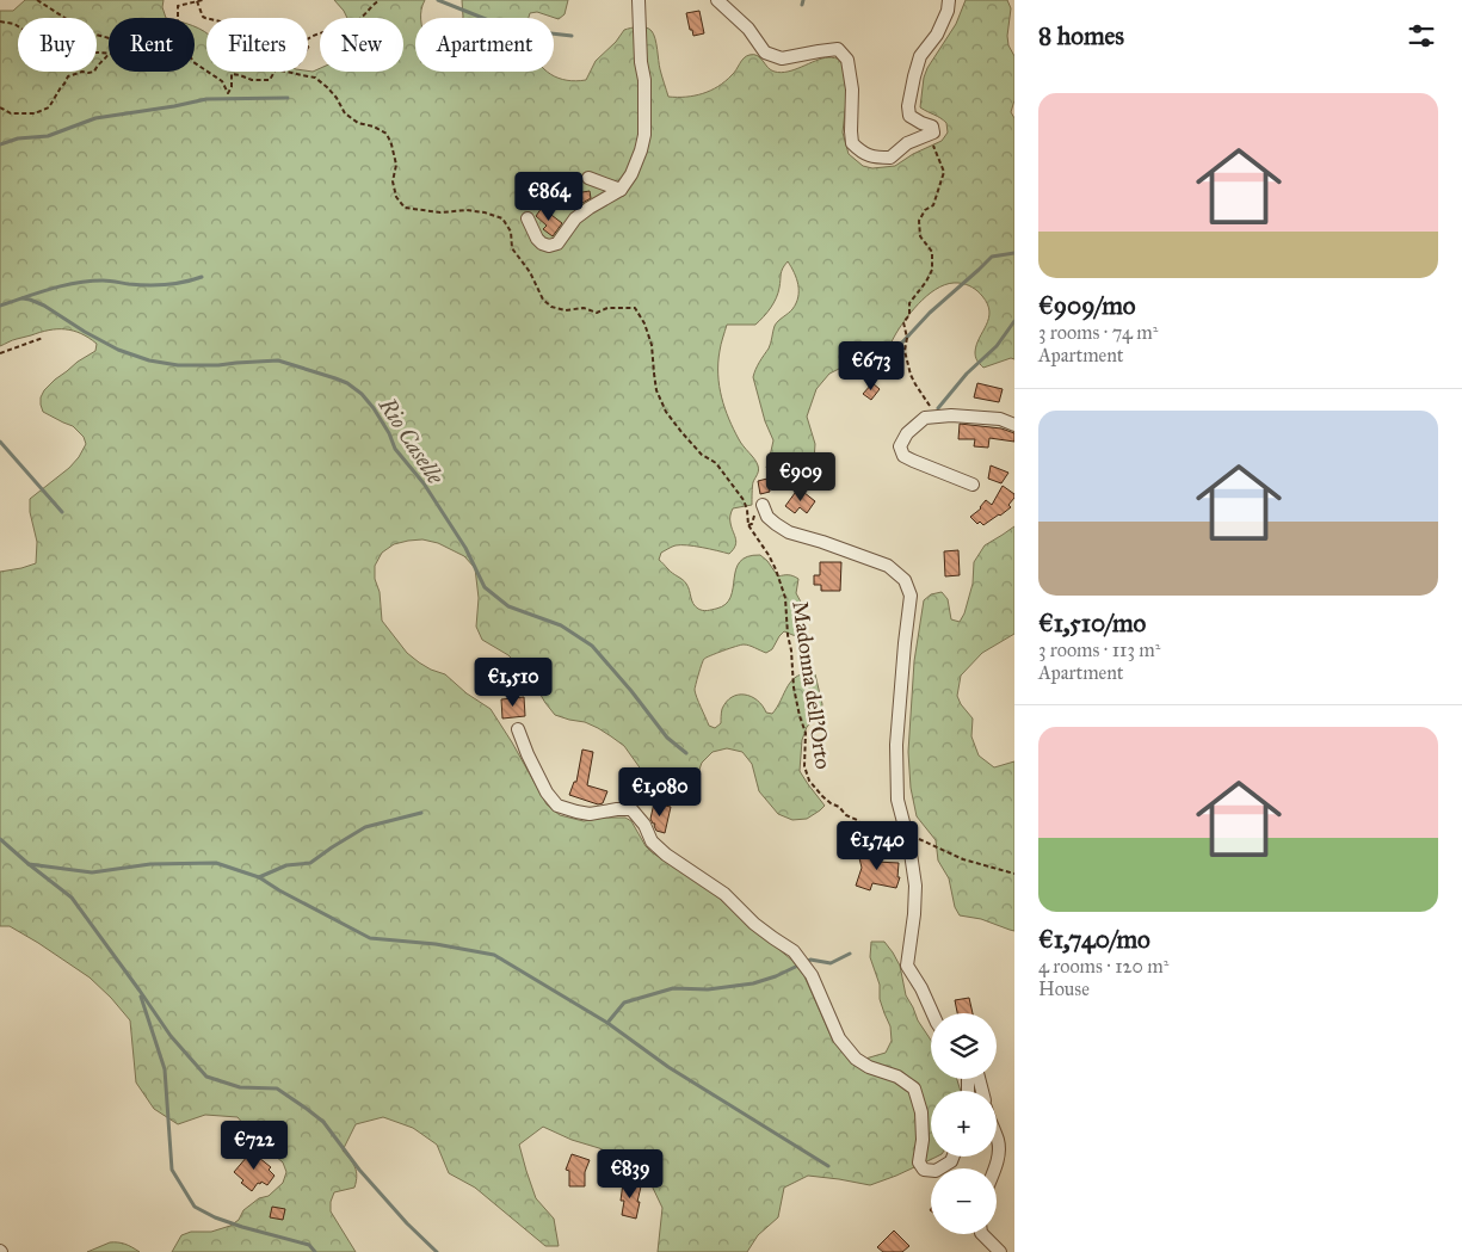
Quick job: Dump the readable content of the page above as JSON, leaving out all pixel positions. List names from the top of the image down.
{
  "streets": {
    "path": ["Madonna dell'Orto"]
  },
  "water": ["Rio Caselle"],
  "page": {
    "heading": "8 homes",
    "chip": [
      "Buy",
      "Rent",
      "Filters",
      "New",
      "Apartment"
    ],
    "list": [
      {
        "name": "€909/mo",
        "note": "3 rooms · 74 m² · Apartment"
      },
      {
        "name": "€1,510/mo",
        "note": "3 rooms · 113 m² · Apartment"
      },
      {
        "name": "€1,740/mo",
        "note": "4 rooms · 120 m² · House"
      }
    ],
    "price": [
      "€864",
      "€673",
      "€909",
      "€1,510",
      "€1,080",
      "€1,740",
      "€722",
      "€839"
    ],
    "map_buttons": ["+", "−"]
  }
}
